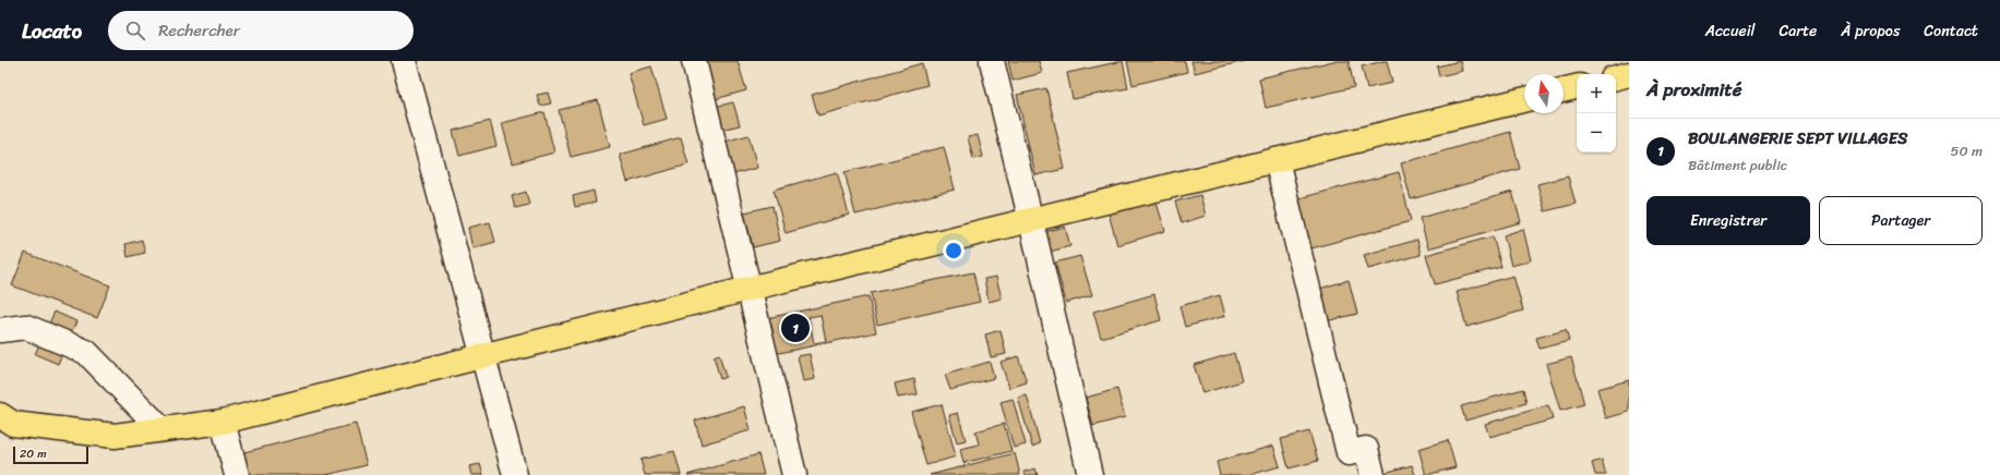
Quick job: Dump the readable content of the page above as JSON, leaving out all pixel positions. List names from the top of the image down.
{
  "scale_bar": "20 m",
  "north": "top",
  "page": {
    "header": "Locato",
    "search": "Rechercher",
    "nav": [
      "Accueil",
      "Carte",
      "À propos",
      "Contact"
    ],
    "heading": "À proximité",
    "map_buttons": ["+", "−"],
    "list": [
      {
        "mark": "1",
        "name": "BOULANGERIE SEPT VILLAGES",
        "note": "Bâtiment public",
        "value": "50 m"
      }
    ],
    "buttons": ["Enregistrer", "Partager"],
    "pins": "1",
    "scale": "20 m"
  }
}
